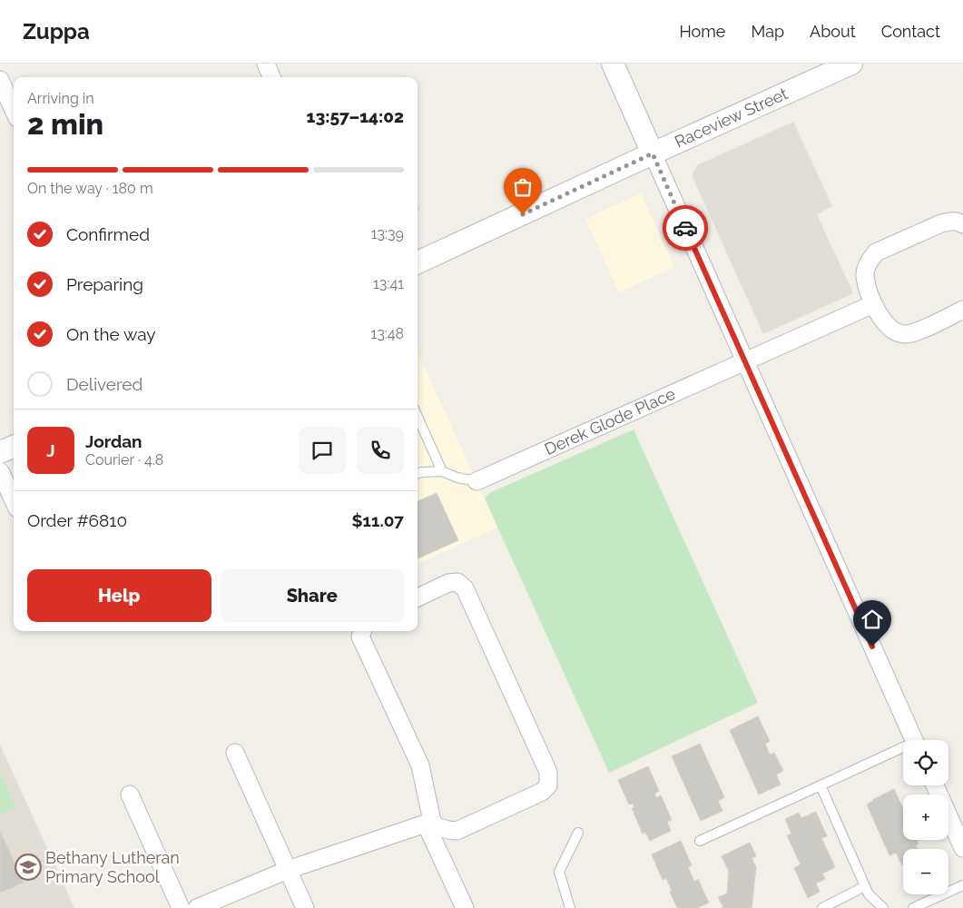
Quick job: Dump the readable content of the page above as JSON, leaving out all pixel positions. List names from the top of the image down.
{
  "streets": {
    "street": ["Raceview Street", "Derek Glode Place"]
  },
  "places": {
    "school or university": ["Bethany Lutheran Primary School"]
  },
  "page": {
    "header": "Zuppa",
    "nav": [
      "Home",
      "Map",
      "About",
      "Contact"
    ],
    "heading": ["2 min", "Arriving in", "13:57–14:02"],
    "panel": [
      "Jordan",
      "Courier · 4.8",
      "Order #6810",
      "$11.07"
    ],
    "bar": "On the way · 180 m",
    "list": [
      ["Confirmed", "13:39"],
      ["Preparing", "13:41"],
      ["On the way", "13:48"],
      "Delivered"
    ],
    "round": "J",
    "buttons": ["Help", "Share"],
    "map_buttons": ["+", "−"]
  }
}
